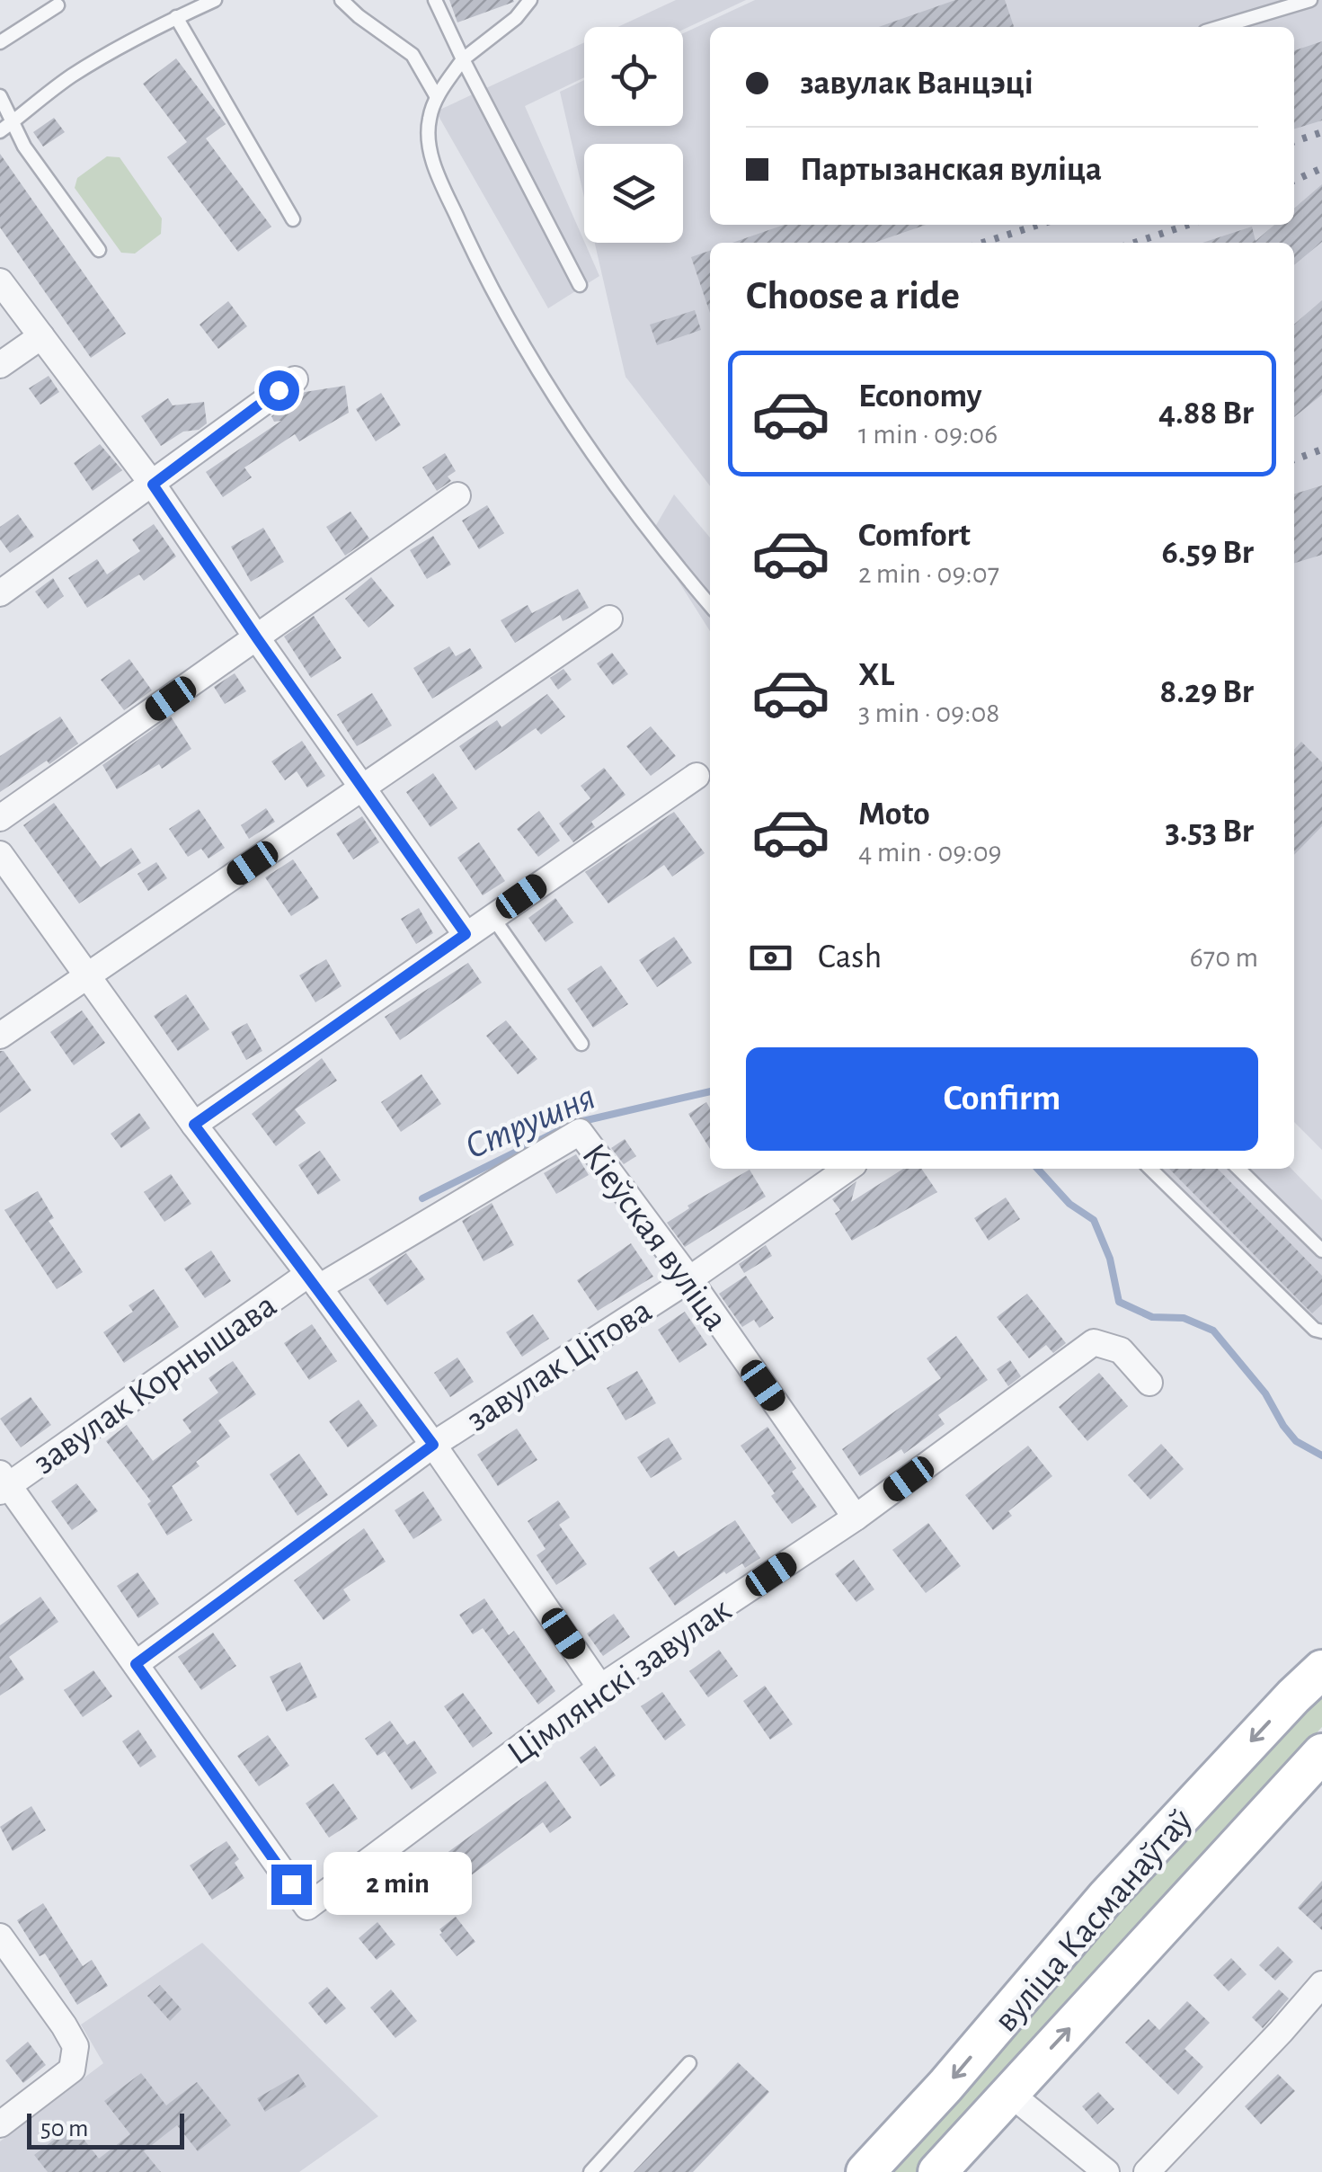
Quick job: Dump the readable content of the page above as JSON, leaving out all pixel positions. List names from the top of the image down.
{
  "streets": {
    "main road": ["вуліца Касманаўтаў"],
    "street": [
      "Кіеўская вуліца",
      "завулак Цітова",
      "завулак Корнышава",
      "Цімлянскі завулак"
    ]
  },
  "crossings": [
    ["Кіеўская вуліца", "завулак Цітова"],
    ["Кіеўская вуліца", "завулак Корнышава"],
    ["Кіеўская вуліца", "Цімлянскі завулак"],
    ["завулак Цітова", "Цімлянскі завулак"]
  ],
  "water": ["Струшня"],
  "scale_bar": "50 m",
  "page": {
    "banner": ["завулак Ванцэці", "Партызанская вуліца"],
    "heading": "Choose a ride",
    "list": [
      {
        "name": "Economy",
        "note": "1 min · 09:06",
        "value": "4.88 Br"
      },
      {
        "name": "Comfort",
        "note": "2 min · 09:07",
        "value": "6.59 Br"
      },
      {
        "name": "XL",
        "note": "3 min · 09:08",
        "value": "8.29 Br"
      },
      {
        "name": "Moto",
        "note": "4 min · 09:09",
        "value": "3.53 Br"
      }
    ],
    "pay": ["Cash", "670 m"],
    "buttons": "Confirm",
    "bubble": "2 min",
    "scale": "50 m"
  }
}
